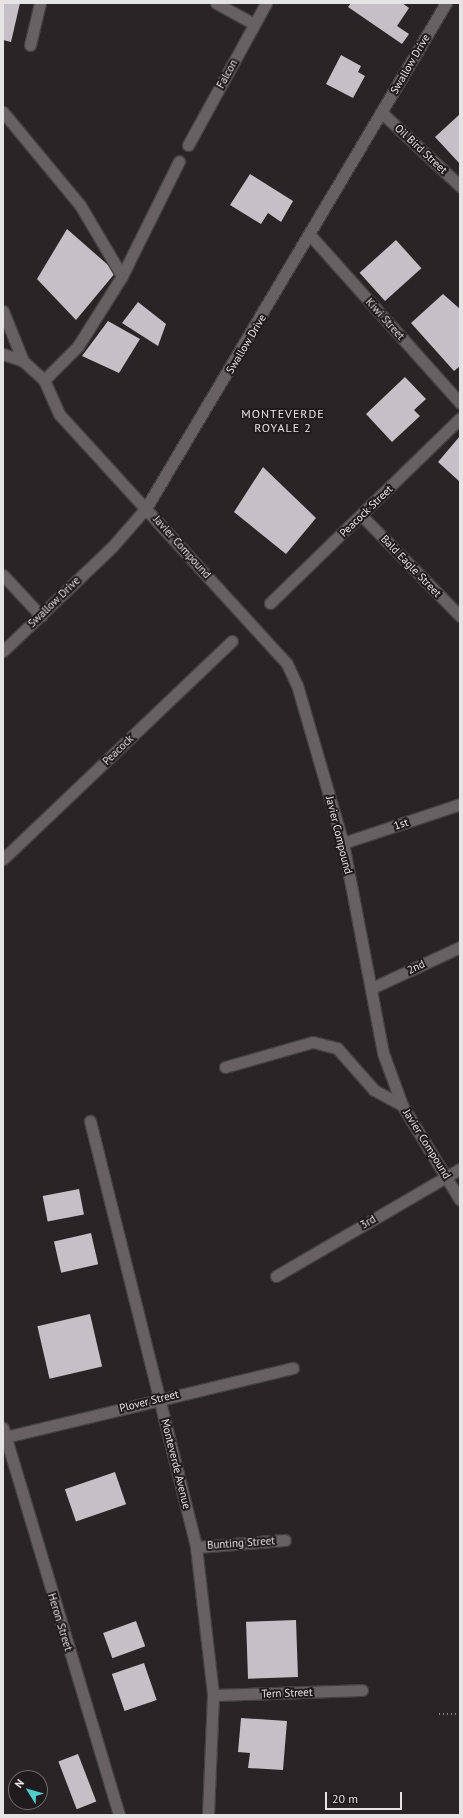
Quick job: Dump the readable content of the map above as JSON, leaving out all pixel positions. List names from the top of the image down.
{
  "streets": {
    "street": [
      "Swallow Drive",
      "Falcon",
      "Oil Bird Street",
      "Kiwi Street",
      "Peacock Street",
      "Javier Compound",
      "Bald Eagle Street",
      "Peacock",
      "1st",
      "2nd",
      "3rd",
      "Plover Street",
      "Monteverde Avenue",
      "Bunting Street",
      "Heron Street",
      "Tern Street"
    ]
  },
  "crossings": [
    ["Swallow Drive", "Oil Bird Street"],
    ["Swallow Drive", "Kiwi Street"],
    ["Swallow Drive", "Javier Compound"],
    ["Peacock Street", "Bald Eagle Street"],
    ["Javier Compound", "1st"],
    ["Javier Compound", "2nd"],
    ["Javier Compound", "3rd"],
    ["Plover Street", "Monteverde Avenue"],
    ["Plover Street", "Heron Street"],
    ["Monteverde Avenue", "Bunting Street"],
    ["Monteverde Avenue", "Tern Street"]
  ],
  "districts": ["MONTEVERDE ROYALE 2"],
  "scale_bar": "20 m",
  "north": "top left"
}
